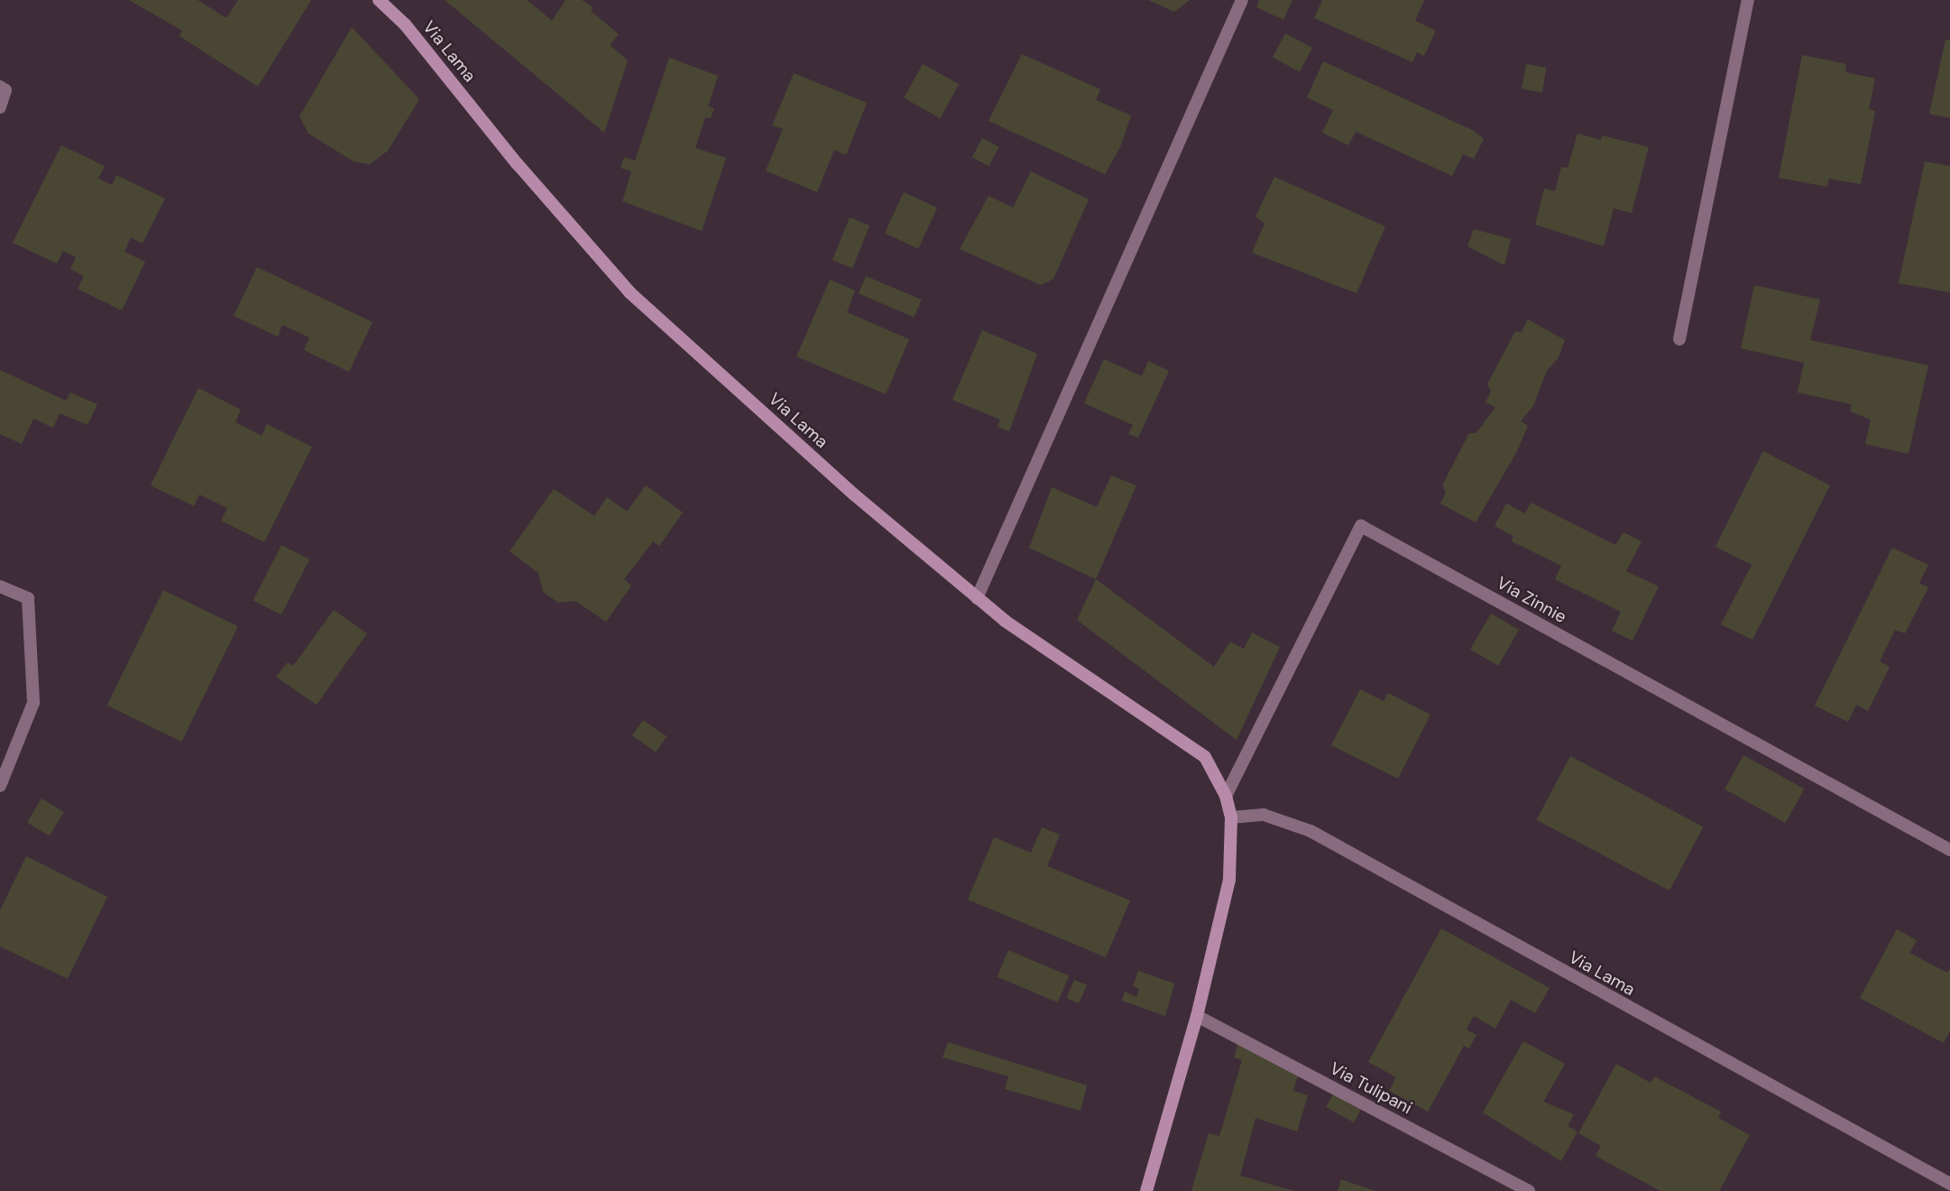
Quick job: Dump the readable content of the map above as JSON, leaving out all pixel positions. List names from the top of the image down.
{
  "streets": {
    "street": ["Via Lama", "Via Zinnie", "Via Tulipani"]
  },
  "crossings": [
    ["Via Lama", "Via Zinnie"],
    ["Via Lama", "Via Tulipani"]
  ]
}
